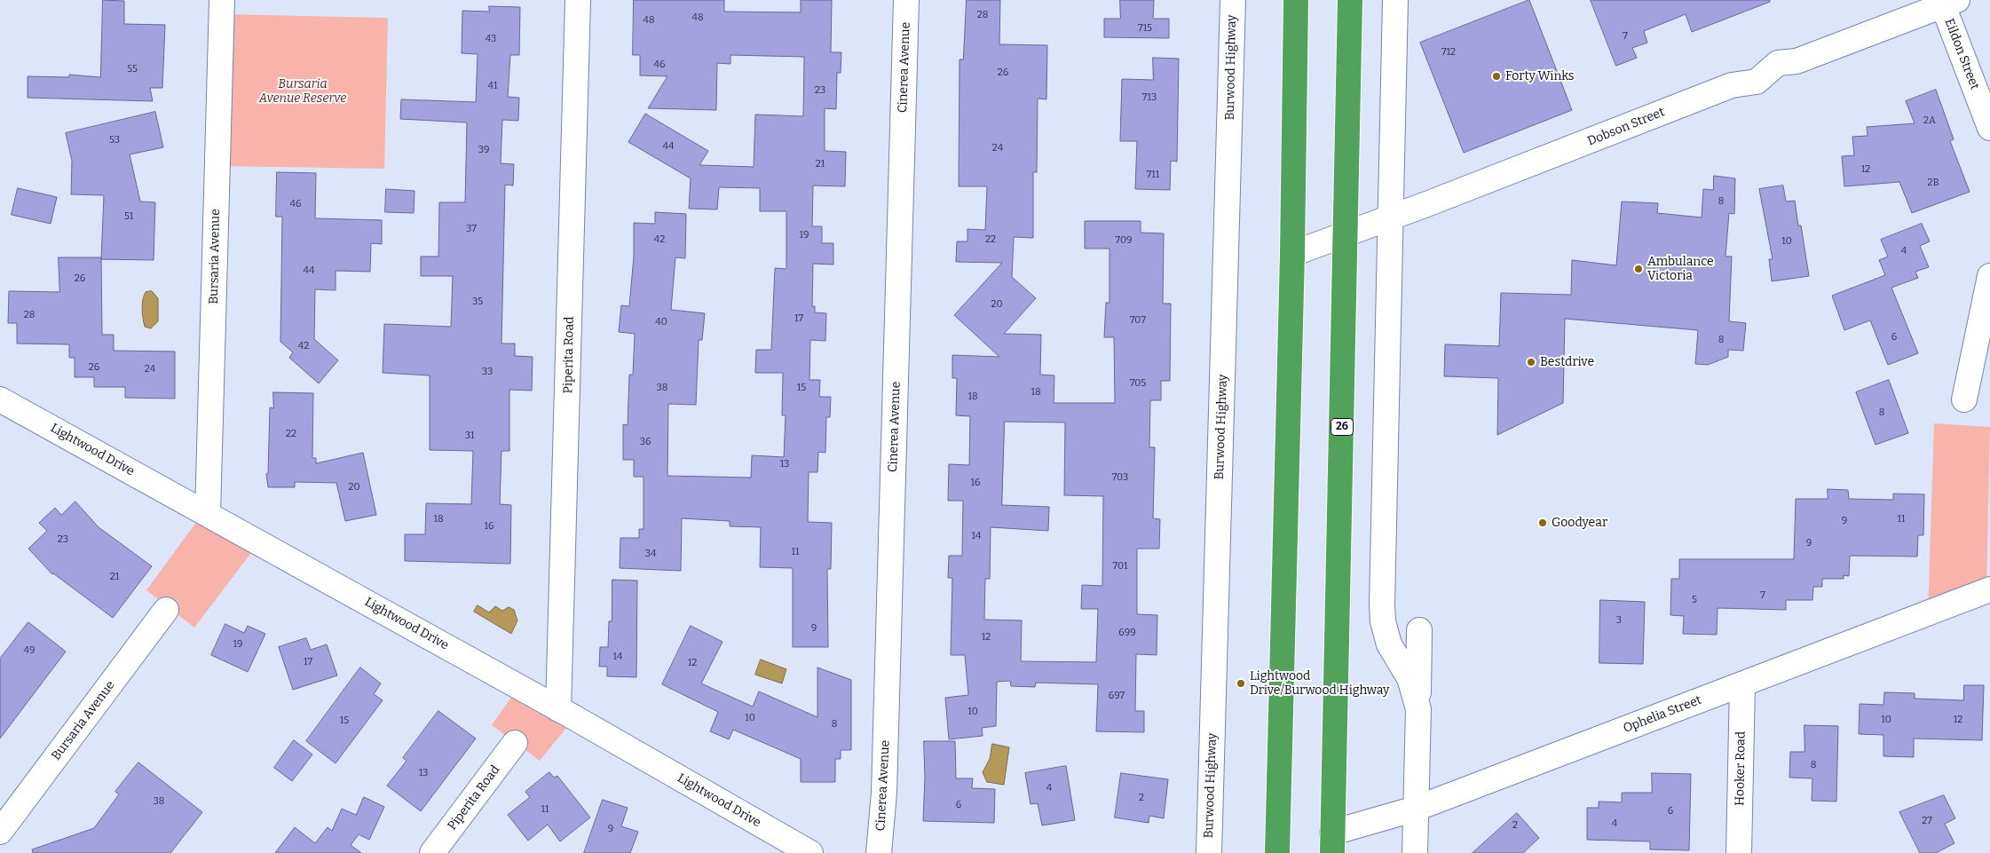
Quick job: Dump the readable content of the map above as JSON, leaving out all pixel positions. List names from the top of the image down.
{
  "streets": {
    "highway": ["26"],
    "street": [
      "Eildon Street",
      "Cinerea Avenue",
      "Burwood Highway",
      "Dobson Street",
      "Bursaria Avenue",
      "Piperita Road",
      "Lightwood Drive",
      "Ophelia Street",
      "Hooker Road"
    ]
  },
  "crossings": [
    ["Eildon Street", "Dobson Street"],
    ["Dobson Street", "26"],
    ["Bursaria Avenue", "Lightwood Drive"],
    ["Piperita Road", "Lightwood Drive"],
    ["26", "Ophelia Street"],
    ["Ophelia Street", "Hooker Road"]
  ],
  "parks": ["Bursaria Avenue Reserve"],
  "places": [
    "Forty Winks",
    "Ambulance Victoria",
    "Bestdrive",
    "Goodyear",
    "Lightwood Drive/Burwood Highway"
  ],
  "house_numbers": [
    "28",
    "48",
    "48",
    "715",
    "7",
    "43",
    "712",
    "46",
    "55",
    "26",
    "41",
    "23",
    "713",
    "2A",
    "53",
    "44",
    "24",
    "39",
    "21",
    "12",
    "711",
    "2B",
    "8",
    "46",
    "51",
    "37",
    "19",
    "42",
    "22",
    "709",
    "10",
    "4",
    "44",
    "26",
    "35",
    "20",
    "28",
    "17",
    "707",
    "40",
    "6",
    "8",
    "42",
    "26",
    "24",
    "33",
    "705",
    "38",
    "15",
    "18",
    "18",
    "8",
    "22",
    "31",
    "36",
    "13",
    "703",
    "16",
    "20",
    "18",
    "11",
    "9",
    "16",
    "14",
    "23",
    "9",
    "11",
    "34",
    "701",
    "21",
    "7",
    "5",
    "3",
    "9",
    "699",
    "12",
    "19",
    "49",
    "14",
    "17",
    "12",
    "697",
    "10",
    "10",
    "10",
    "12",
    "15",
    "8",
    "8",
    "13",
    "4",
    "2",
    "38",
    "6",
    "11",
    "6",
    "27",
    "4",
    "2",
    "9"
  ]
}
